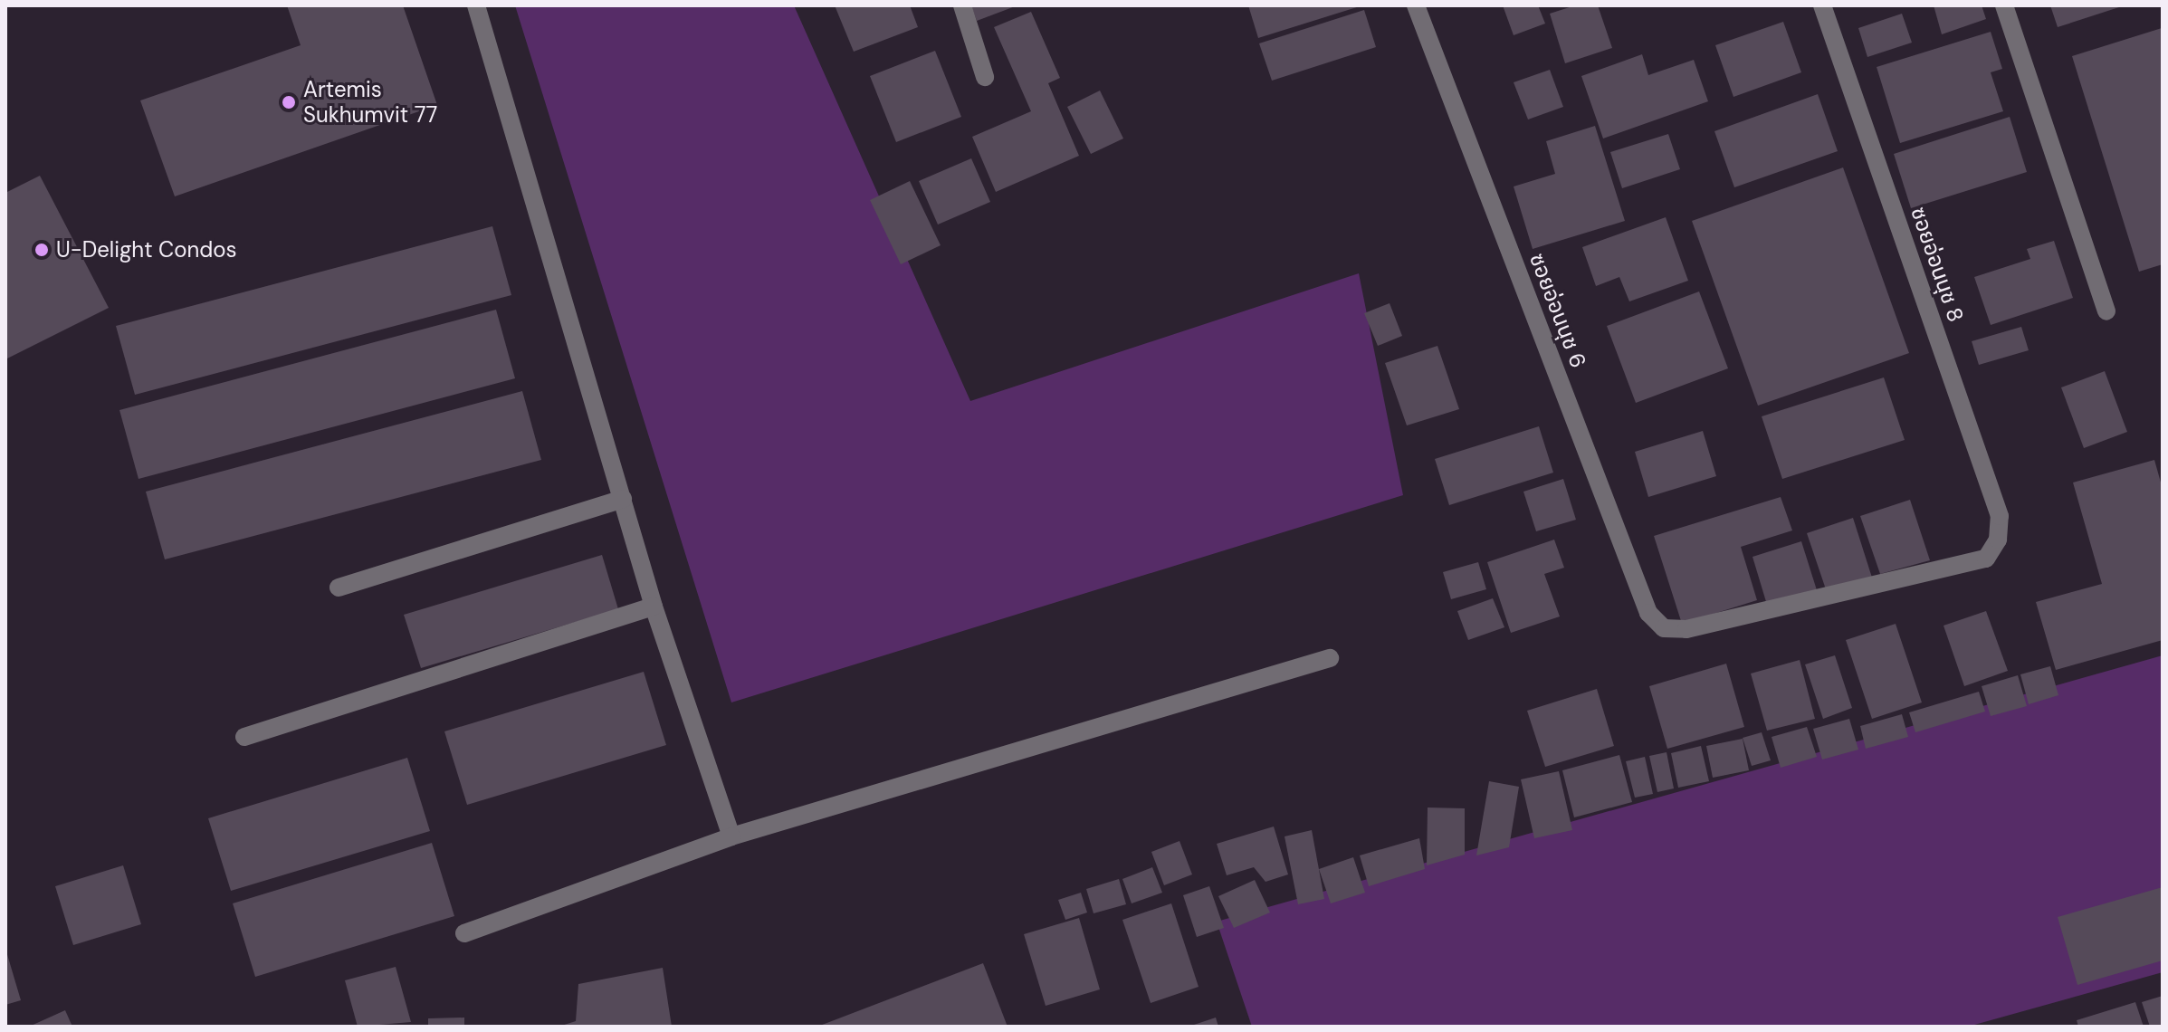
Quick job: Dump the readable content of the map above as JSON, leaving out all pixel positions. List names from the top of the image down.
{
  "streets": {
    "street": ["ซอยอ่อนนุช 8", "ซอยอ่อนนุช 6"]
  },
  "crossings": [
    ["ซอยอ่อนนุช 8", "ซอยอ่อนนุช 6"]
  ],
  "places": ["Artemis Sukhumvit 77", "U-Delight Condos"]
}
